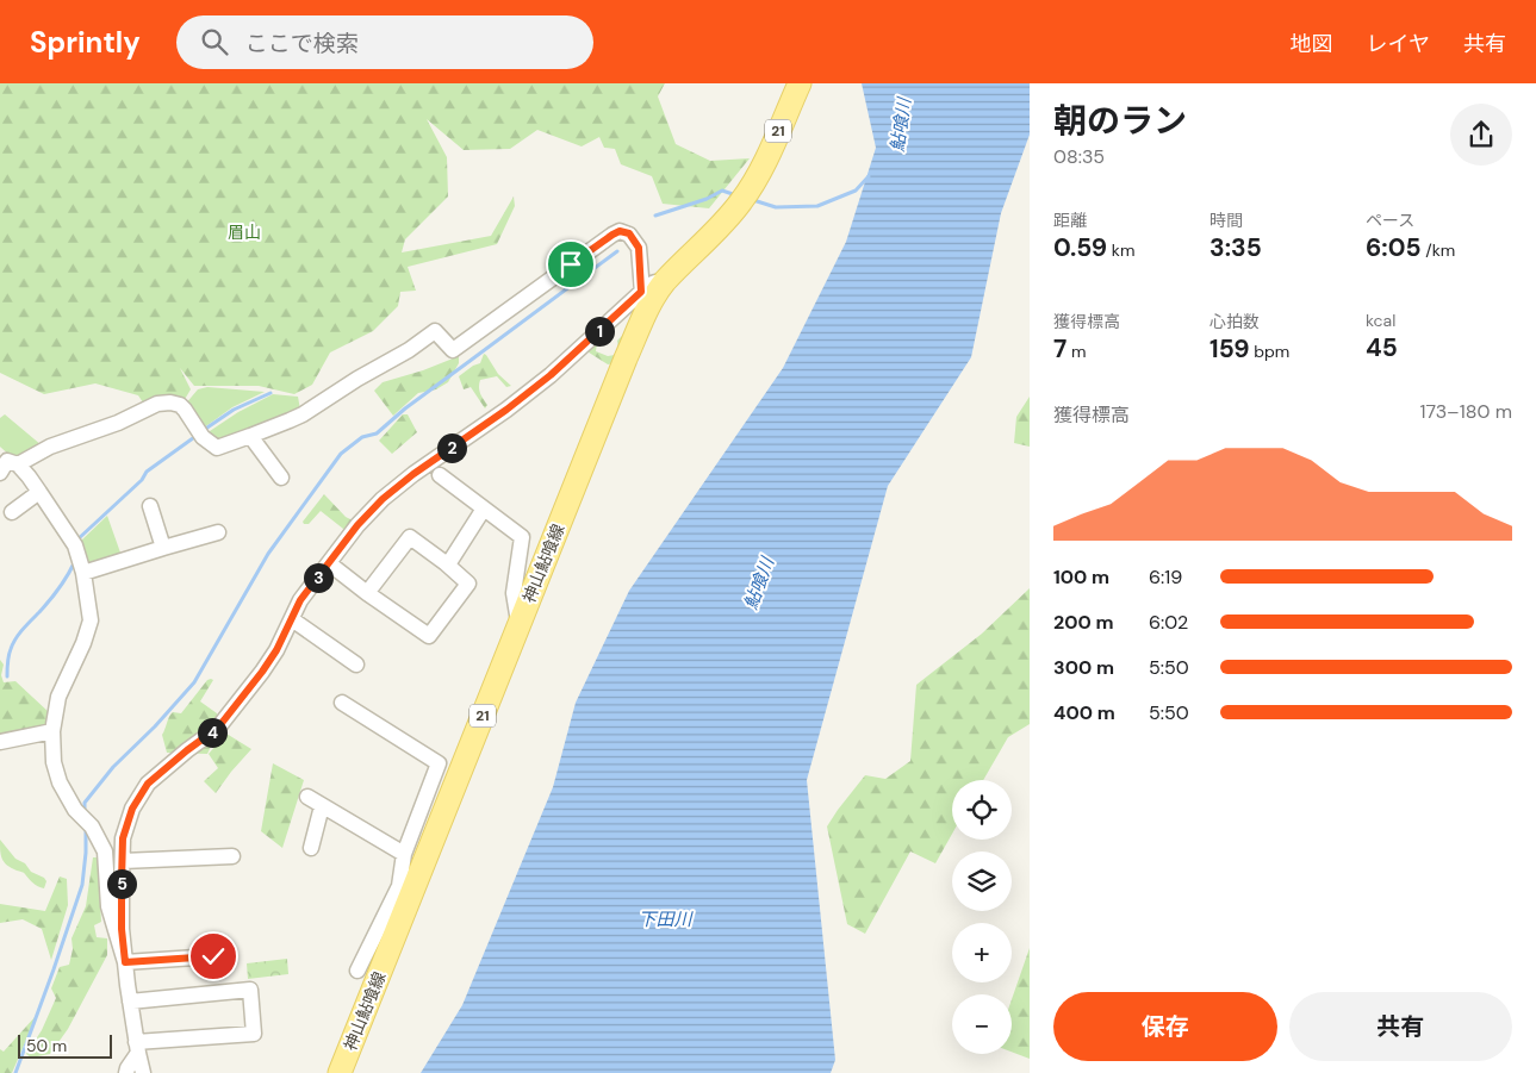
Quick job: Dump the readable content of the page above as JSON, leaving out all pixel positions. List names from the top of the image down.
{
  "streets": {
    "main road": ["21", "神山鮎喰線"]
  },
  "water": ["鮎喰川", "下田川"],
  "parks": ["眉山"],
  "scale_bar": "50 m",
  "page": {
    "header": "Sprintly",
    "search": "ここで検索",
    "nav": ["地図", "レイヤ", "共有"],
    "heading": ["朝のラン", "08:35"],
    "stats": [
      ["距離", "0.59 km"],
      ["時間", "3:35"],
      ["ペース", "6:05 /km"],
      ["獲得標高", "7 m"],
      ["心拍数", "159 bpm"],
      ["kcal", "45"]
    ],
    "pins": [
      "1",
      "2",
      "3",
      "4",
      "5"
    ],
    "chart": ["獲得標高", "173–180 m"],
    "list": [
      {
        "name": "100 m",
        "note": "6:19"
      },
      {
        "name": "200 m",
        "note": "6:02"
      },
      {
        "name": "300 m",
        "note": "5:50"
      },
      {
        "name": "400 m",
        "note": "5:50"
      }
    ],
    "map_buttons": ["+", "−"],
    "buttons": ["保存", "共有"],
    "scale": "50 m"
  }
}
